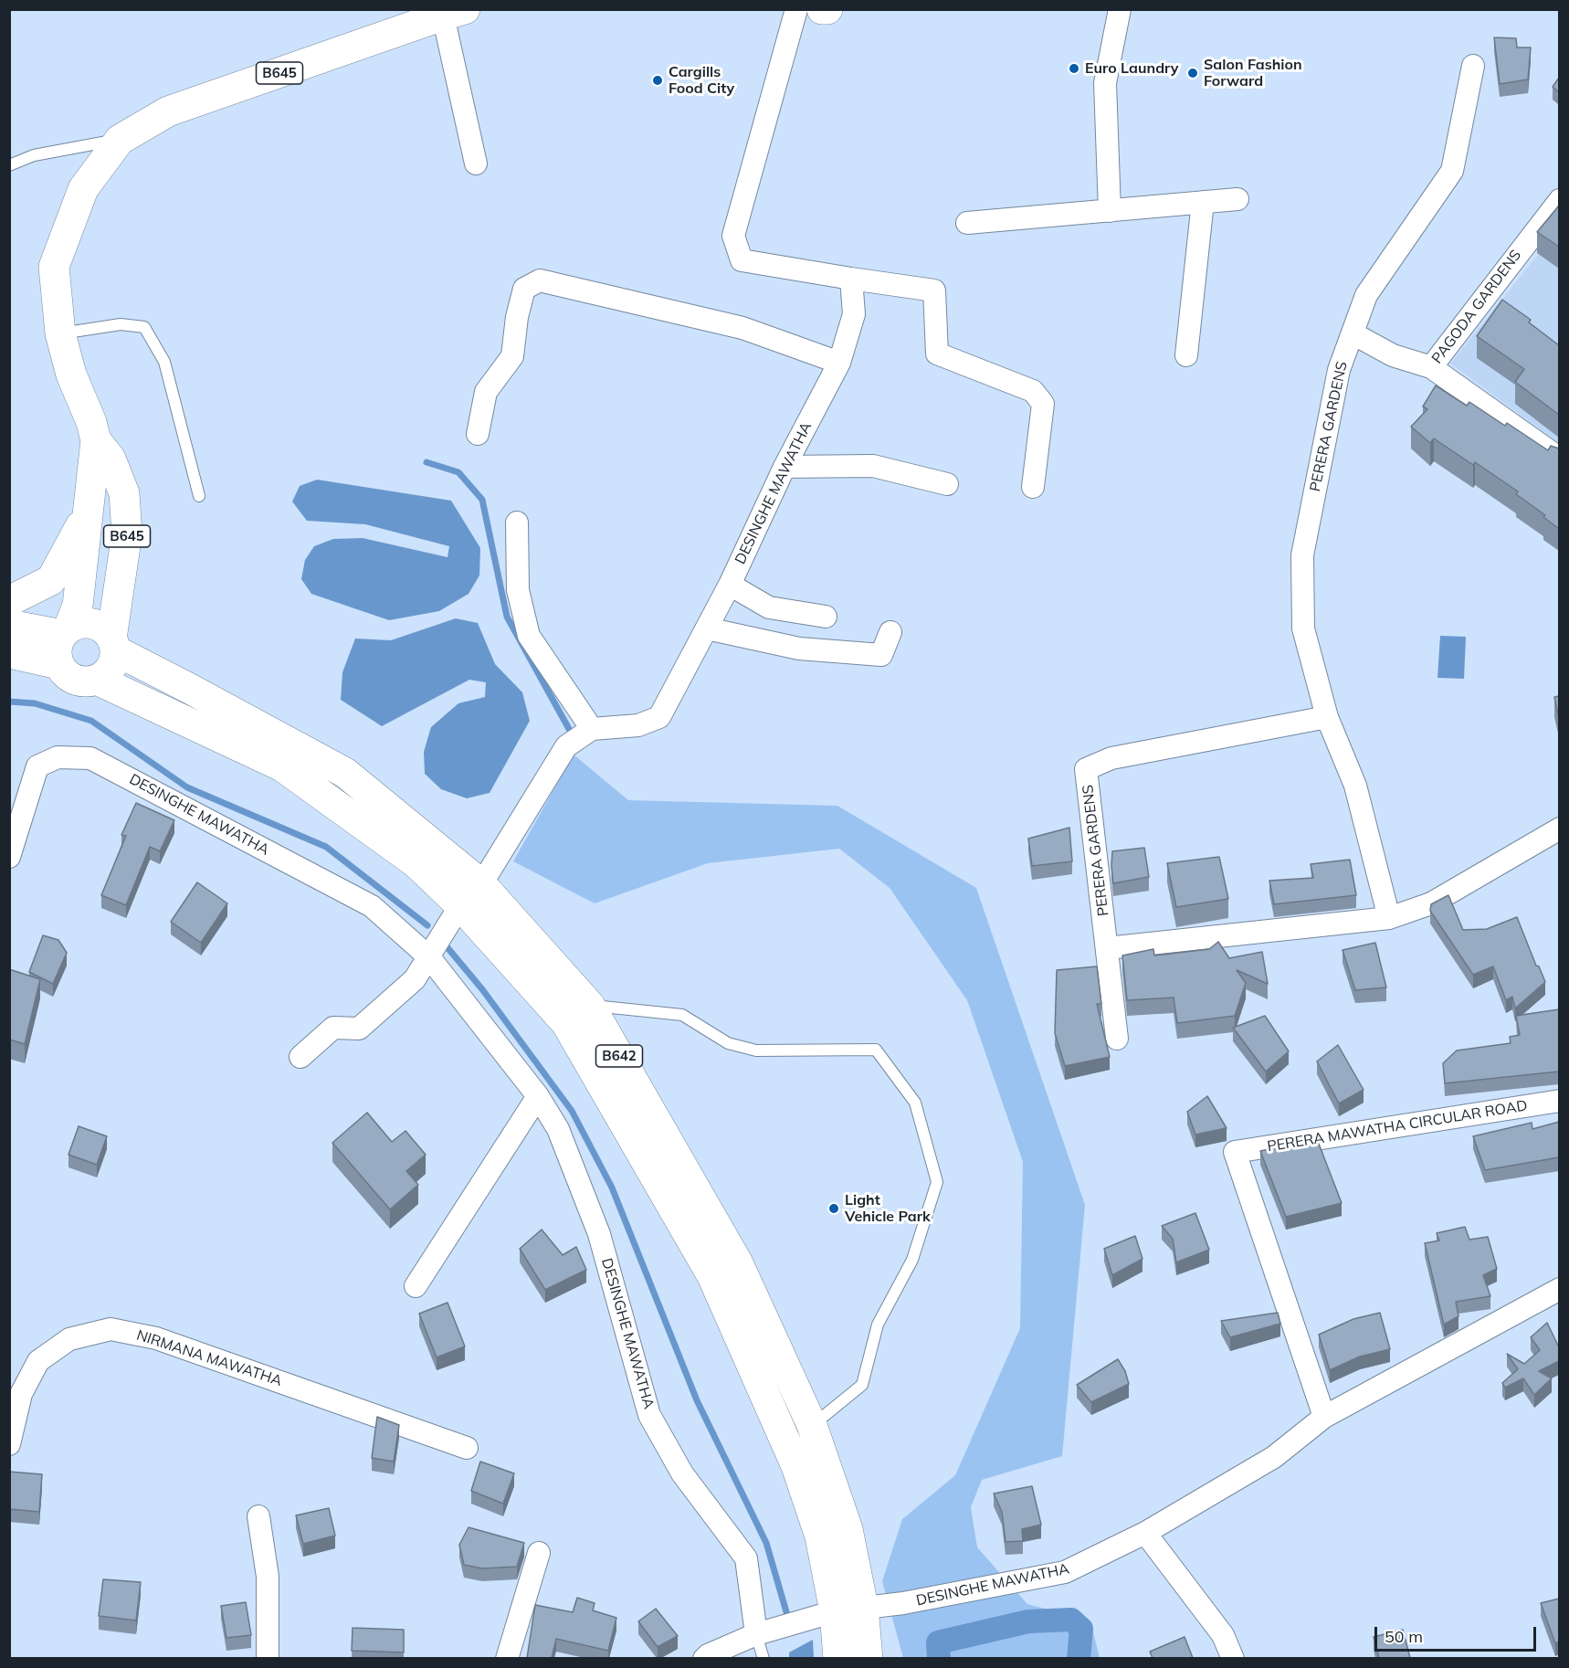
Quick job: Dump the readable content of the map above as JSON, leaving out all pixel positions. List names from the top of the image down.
{
  "streets": {
    "main road": ["B645", "B642"],
    "street": [
      "PAGODA GARDENS",
      "PERERA GARDENS",
      "DESINGHE MAWATHA",
      "PERERA MAWATHA CIRCULAR ROAD",
      "NIRMANA MAWATHA"
    ]
  },
  "crossings": [
    ["B645", "B642"],
    ["DESINGHE MAWATHA", "B642"],
    ["DESINGHE MAWATHA", "PERERA MAWATHA CIRCULAR ROAD"]
  ],
  "places": [
    "Euro Laundry",
    "Salon Fashion Forward",
    "Cargills Food City",
    "Light Vehicle Park"
  ],
  "scale_bar": "50 m"
}
